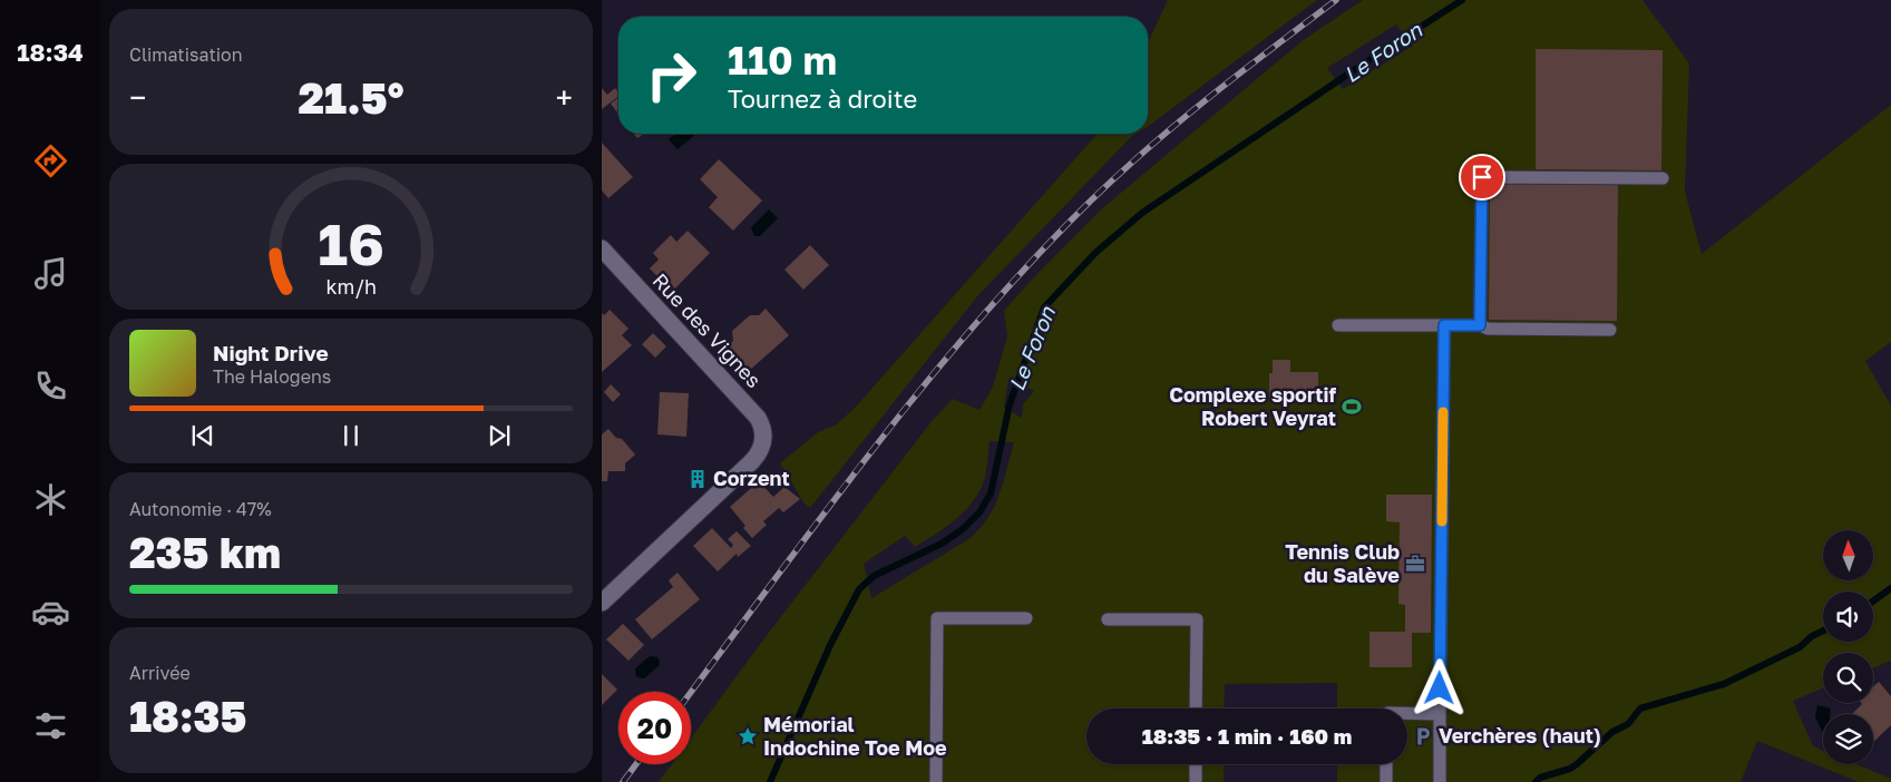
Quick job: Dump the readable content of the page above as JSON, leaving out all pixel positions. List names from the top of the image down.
{
  "streets": {
    "street": ["Rue des Vignes"]
  },
  "water": ["Le Foron"],
  "places": {
    "sports": ["Complexe sportif Robert Veyrat"],
    "building": ["Corzent"],
    "office": ["Tennis Club du Salève"],
    "place": ["Mémorial Indochine Toe Moe"],
    "parking": ["Verchères (haut)"]
  },
  "north": "top",
  "page": {
    "tabs": "18:34",
    "tile": [
      "Climatisation",
      ["Autonomie · 47%", "235 km"],
      ["Arrivée", "18:35"]
    ],
    "turn": ["110 m", "Tournez à droite"],
    "heat": ["−", "21.5°", "+"],
    "song": ["Night Drive", "The Halogens"],
    "limit": "20",
    "trip": "18:35 · 1 min · 160 m",
    "gauge": ["16", "km/h"]
  }
}
